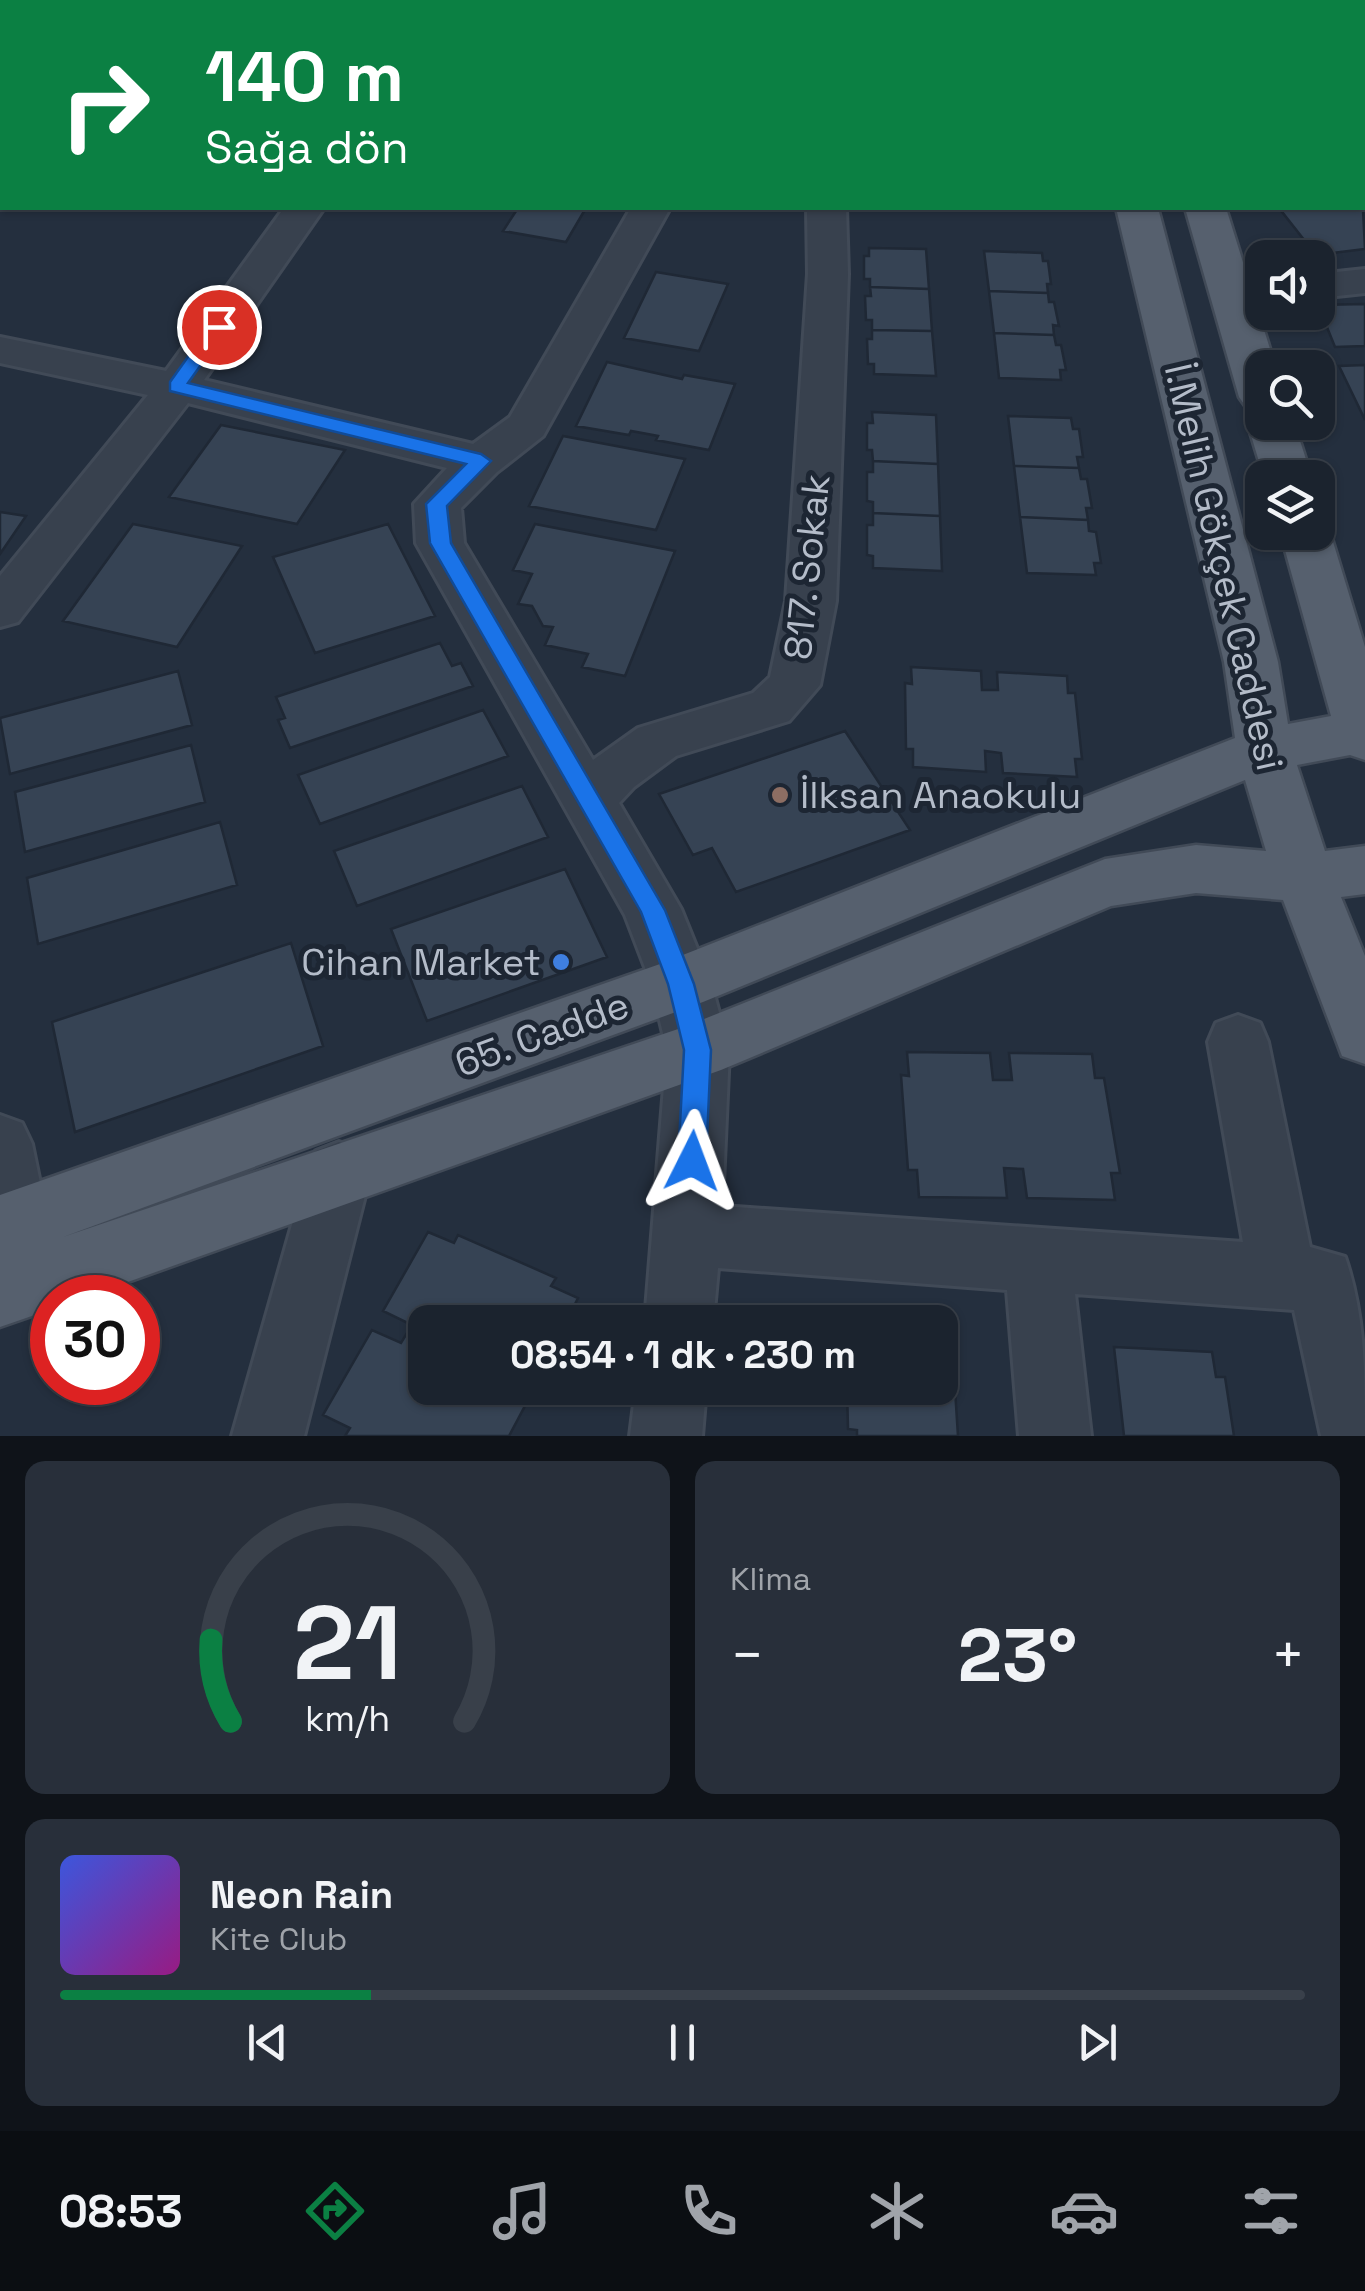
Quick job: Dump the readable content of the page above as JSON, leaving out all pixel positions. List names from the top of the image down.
{
  "streets": {
    "main road": ["İ.Melih Gökçek Caddesi", "65. Cadde"],
    "street": ["817. Sokak"]
  },
  "crossings": [
    ["İ.Melih Gökçek Caddesi", "65. Cadde"]
  ],
  "places": ["İlksan Anaokulu", "Cihan Market"],
  "page": {
    "turn": ["140 m", "Sağa dön"],
    "limit": "30",
    "trip": "08:54 · 1 dk · 230 m",
    "tile": "Klima",
    "heat": ["−", "23°", "+"],
    "song": ["Neon Rain", "Kite Club"],
    "tabs": "08:53",
    "gauge": ["21", "km/h"]
  }
}
